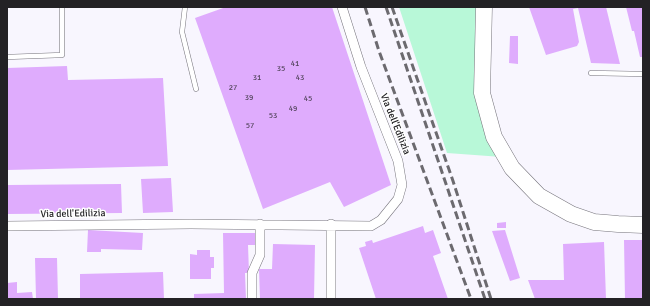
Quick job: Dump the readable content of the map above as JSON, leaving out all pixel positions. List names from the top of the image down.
{
  "streets": {
    "street": ["Via dell'Edilizia"]
  },
  "house_numbers": [
    "41",
    "35",
    "31",
    "43",
    "27",
    "39",
    "45",
    "49",
    "53",
    "57"
  ]
}
